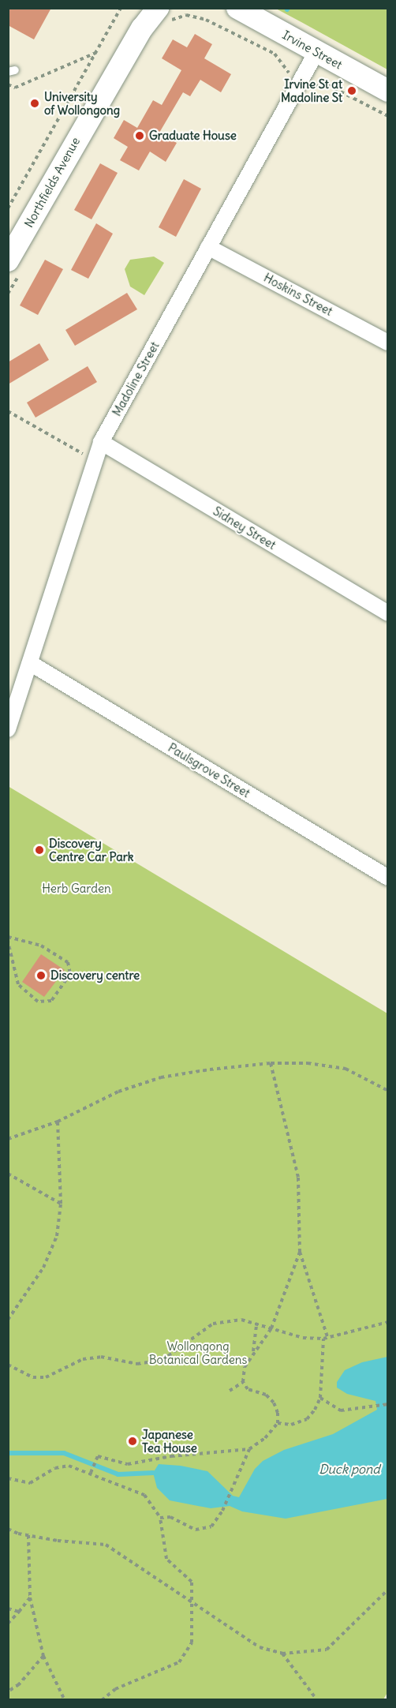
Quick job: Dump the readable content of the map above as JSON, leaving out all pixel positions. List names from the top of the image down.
{
  "streets": {
    "main road": ["Irvine Street", "Northfields Avenue"],
    "street": [
      "Hoskins Street",
      "Madoline Street",
      "Sidney Street",
      "Paulsgrove Street"
    ]
  },
  "crossings": [
    ["Irvine Street", "Madoline Street"],
    ["Hoskins Street", "Madoline Street"],
    ["Madoline Street", "Sidney Street"],
    ["Madoline Street", "Paulsgrove Street"]
  ],
  "water": ["Duck pond"],
  "parks": ["Herb Garden", "Wollongong Botanical Gardens"],
  "places": [
    "Irvine St at Madoline St",
    "University of Wollongong",
    "Graduate House",
    "Discovery Centre Car Park",
    "Discovery centre",
    "Japanese Tea House"
  ]
}
